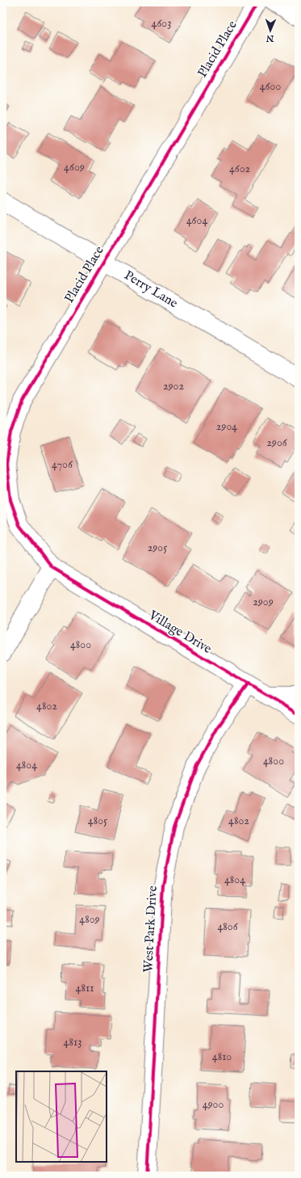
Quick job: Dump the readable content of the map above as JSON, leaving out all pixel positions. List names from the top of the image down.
{
  "streets": {
    "street": [
      "Placid Place",
      "Perry Lane",
      "Village Drive",
      "West Park Drive"
    ]
  },
  "crossings": [
    ["Placid Place", "Perry Lane"],
    ["Placid Place", "Village Drive"],
    ["Village Drive", "West Park Drive"]
  ],
  "house_numbers": [
    "4603",
    "4600",
    "4609",
    "4602",
    "4604",
    "2902",
    "2904",
    "2906",
    "4706",
    "2905",
    "2909",
    "4800",
    "4802",
    "4800",
    "4804",
    "4805",
    "4802",
    "4804",
    "4809",
    "4806",
    "4811",
    "4813",
    "4810",
    "4900"
  ],
  "north": "bottom"
}
